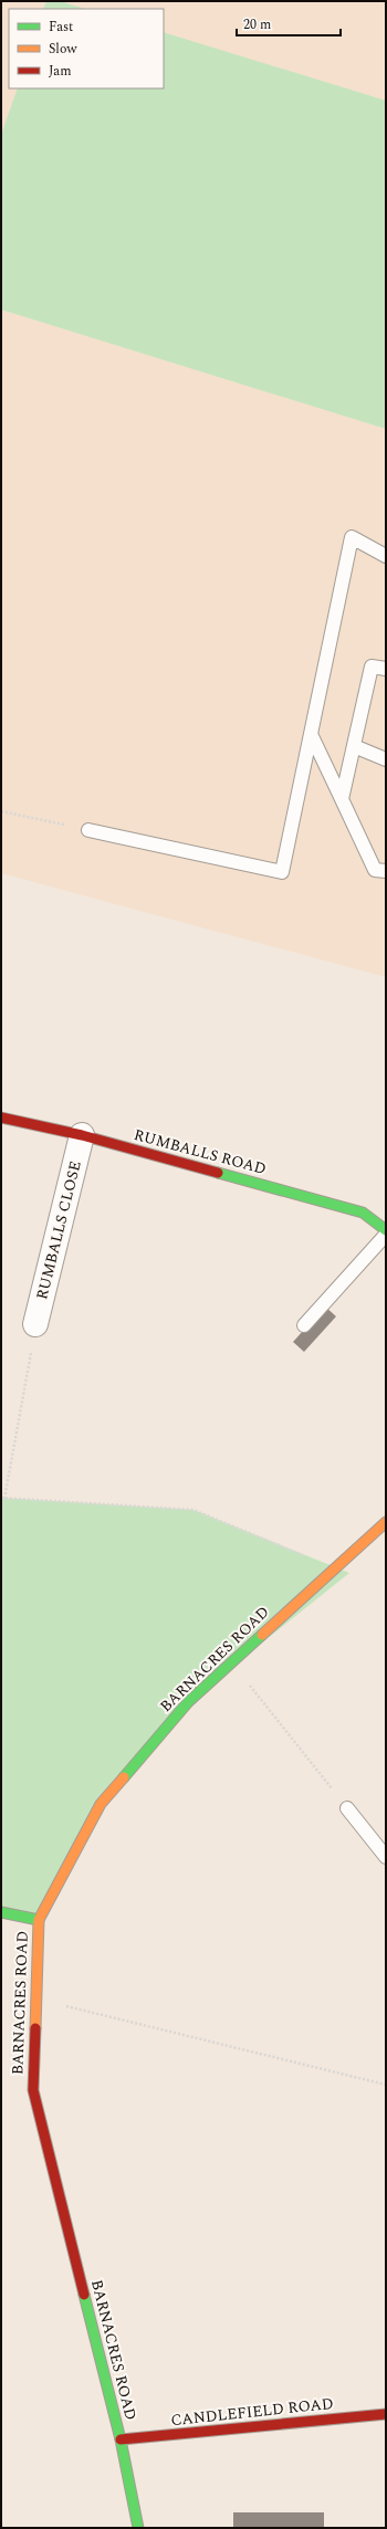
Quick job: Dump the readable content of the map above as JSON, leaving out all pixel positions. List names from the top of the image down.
{
  "streets": {
    "street": [
      "RUMBALLS ROAD",
      "RUMBALLS CLOSE",
      "BARNACRES ROAD",
      "CANDLEFIELD ROAD"
    ]
  },
  "crossings": [
    ["RUMBALLS ROAD", "RUMBALLS CLOSE"],
    ["BARNACRES ROAD", "CANDLEFIELD ROAD"]
  ],
  "legend": ["Fast", "Slow", "Jam"],
  "scale_bar": "20 m"
}
